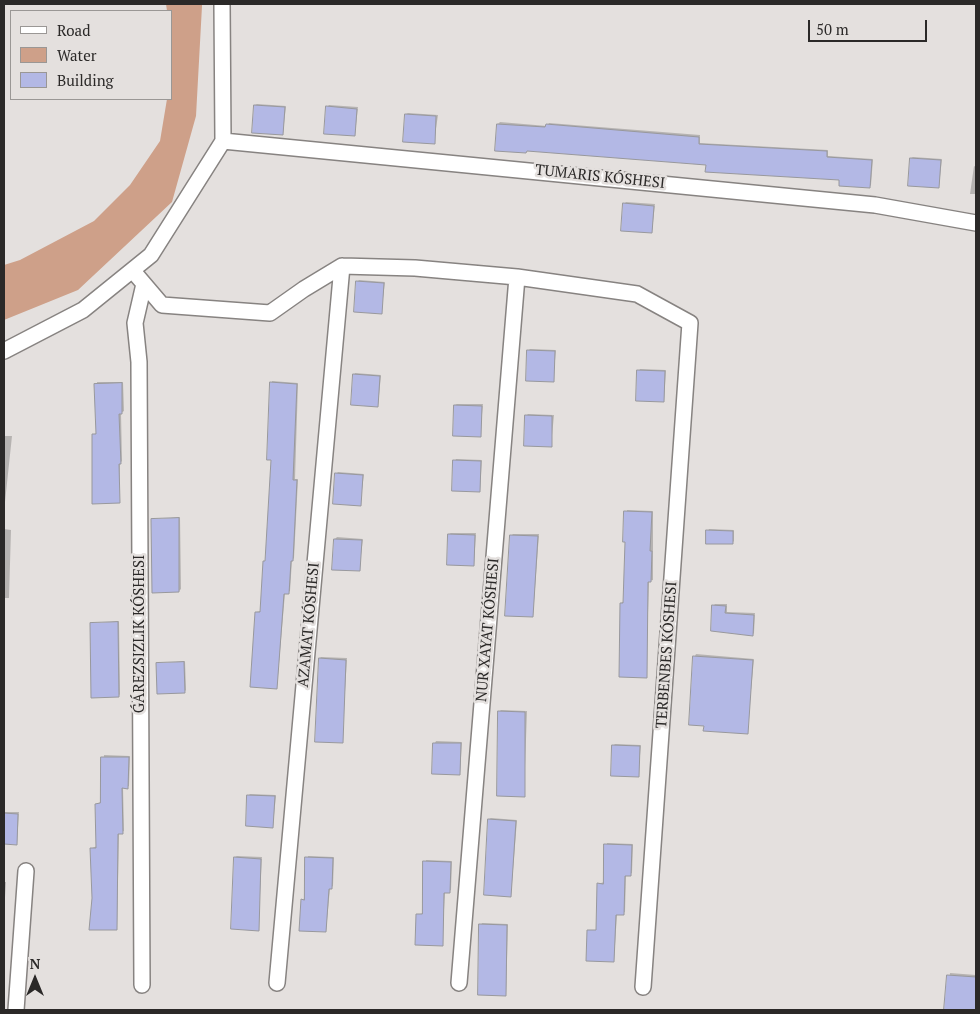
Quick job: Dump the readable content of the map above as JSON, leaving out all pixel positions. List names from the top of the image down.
{
  "streets": {
    "street": [
      "TUMARIS KÓSHESI",
      "AZAMAT KÓSHESI",
      "NUR XAYAT KÓSHESI",
      "ǴÁREZSIZLIK KÓSHESI",
      "TERBENBES KÓSHESI"
    ]
  },
  "crossings": [
    ["NUR XAYAT KÓSHESI", "TERBENBES KÓSHESI"]
  ],
  "legend": ["Road", "Water", "Building"],
  "scale_bar": "50 m",
  "north": "top"
}
